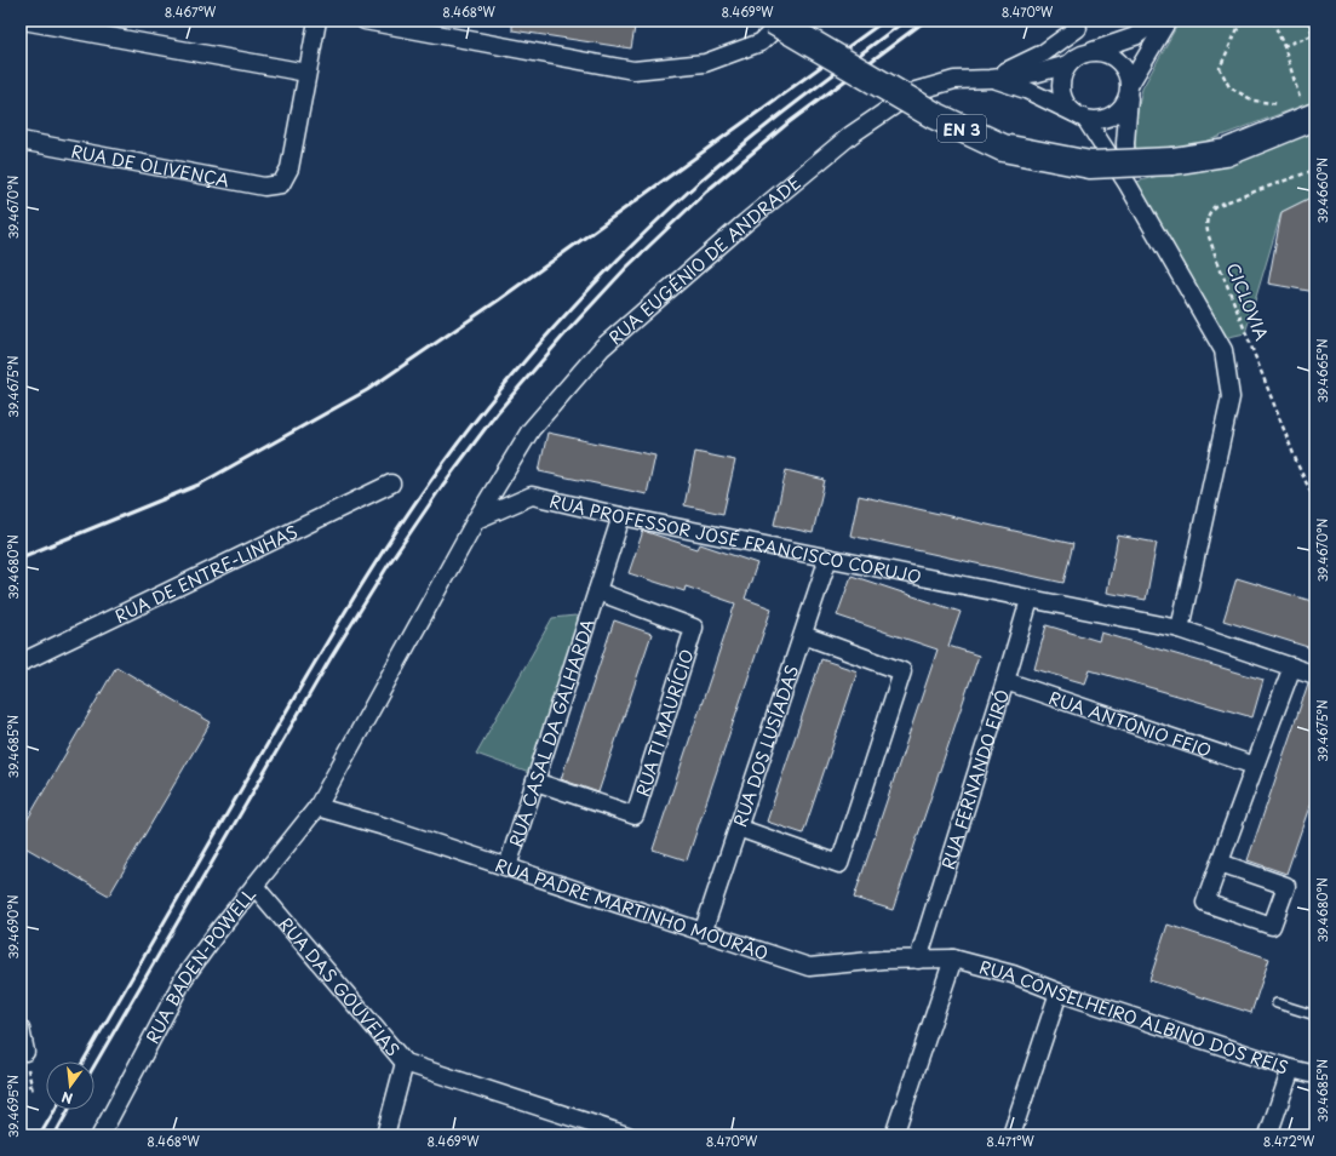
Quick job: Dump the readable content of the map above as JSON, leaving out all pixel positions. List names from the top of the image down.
{
  "streets": {
    "main road": ["EN 3"],
    "street": [
      "RUA DE OLIVENÇA",
      "RUA EUGÉNIO DE ANDRADE",
      "RUA PROFESSOR JOSÉ FRANCISCO CORUJO",
      "RUA DE ENTRE-LINHAS",
      "RUA TI MAURÍCIO",
      "RUA ANTÓNIO FEIO",
      "RUA CASAL DA GALHARDA",
      "RUA DOS LUSÍADAS",
      "RUA FERNANDO EIRÓ",
      "RUA PADRE MARTINHO MOURÃO",
      "RUA BADEN-POWELL",
      "RUA DAS GOUVEIAS",
      "RUA CONSELHEIRO ALBINO DOS REIS"
    ],
    "path": ["CICLOVIA"]
  },
  "crossings": [
    ["RUA EUGÉNIO DE ANDRADE", "RUA PROFESSOR JOSÉ FRANCISCO CORUJO"],
    ["RUA PROFESSOR JOSÉ FRANCISCO CORUJO", "RUA CASAL DA GALHARDA"],
    ["RUA PROFESSOR JOSÉ FRANCISCO CORUJO", "RUA DOS LUSÍADAS"],
    ["RUA PROFESSOR JOSÉ FRANCISCO CORUJO", "RUA FERNANDO EIRÓ"],
    ["RUA TI MAURÍCIO", "RUA CASAL DA GALHARDA"],
    ["RUA ANTÓNIO FEIO", "RUA FERNANDO EIRÓ"],
    ["RUA CASAL DA GALHARDA", "RUA PADRE MARTINHO MOURÃO"],
    ["RUA DOS LUSÍADAS", "RUA PADRE MARTINHO MOURÃO"],
    ["RUA FERNANDO EIRÓ", "RUA PADRE MARTINHO MOURÃO"],
    ["RUA PADRE MARTINHO MOURÃO", "RUA BADEN-POWELL"],
    ["RUA PADRE MARTINHO MOURÃO", "RUA CONSELHEIRO ALBINO DOS REIS"],
    ["RUA BADEN-POWELL", "RUA DAS GOUVEIAS"]
  ],
  "north": "bottom",
  "coordinates": [
    "8.467°W",
    "8.468°W",
    "8.469°W",
    "8.470°W",
    "39.4660°N",
    "39.4670°N",
    "39.4665°N",
    "39.4675°N",
    "39.4680°N",
    "39.4685°N",
    "39.4690°N",
    "39.4695°N",
    "8.471°W",
    "8.472°W"
  ]
}
